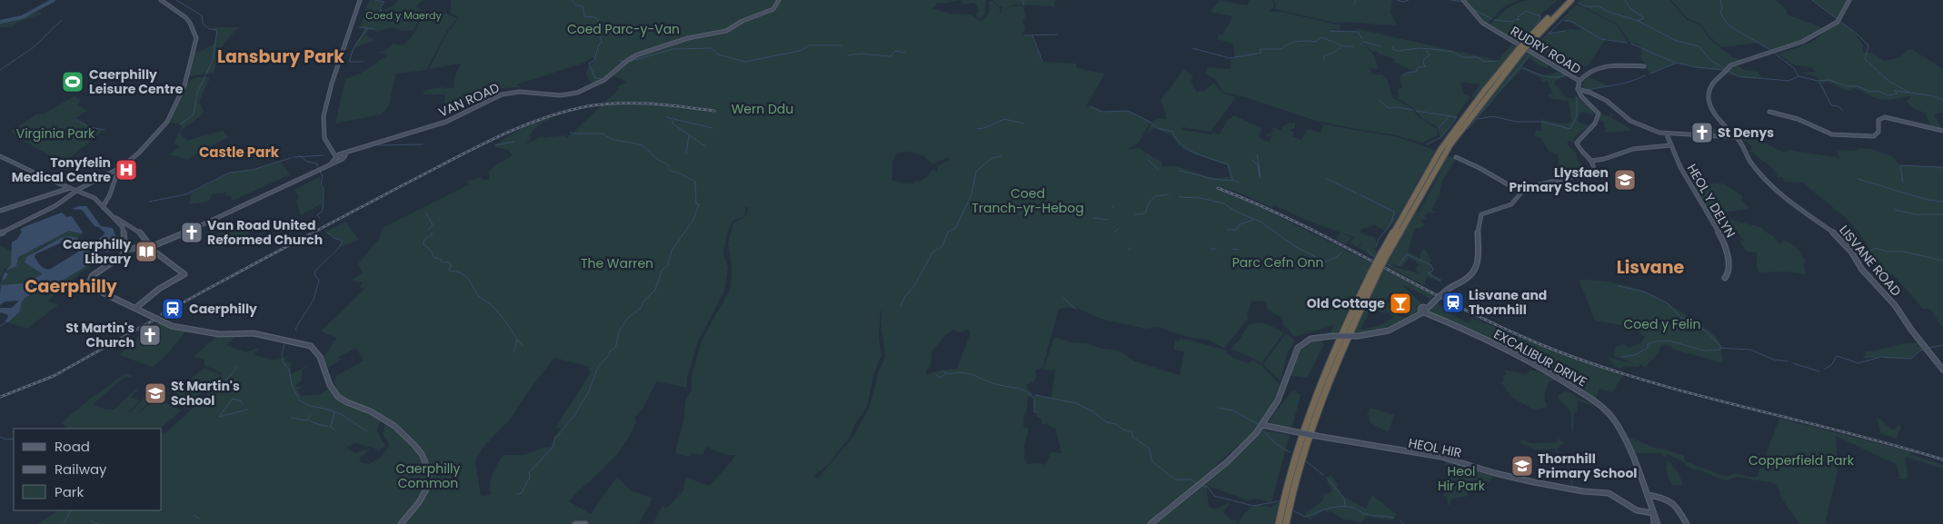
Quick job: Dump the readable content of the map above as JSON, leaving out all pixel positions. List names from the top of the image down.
{
  "streets": {
    "street": [
      "RUDRY ROAD",
      "VAN ROAD",
      "HEOL Y DELYN",
      "LISVANE ROAD",
      "EXCALIBUR DRIVE",
      "HEOL HIR"
    ]
  },
  "crossings": [
    ["RUDRY ROAD", "HEOL Y DELYN"],
    ["RUDRY ROAD", "LISVANE ROAD"],
    ["EXCALIBUR DRIVE", "HEOL HIR"]
  ],
  "districts": [
    "Lansbury Park",
    "Castle Park",
    "Lisvane",
    "Caerphilly"
  ],
  "parks": [
    "Coed y Maerdy",
    "Coed Parc-y-Van",
    "Wern Ddu",
    "Virginia Park",
    "Coed Tranch-yr-Hebog",
    "Parc Cefn Onn",
    "The Warren",
    "Coed y Felin",
    "Copperfield Park",
    "Caerphilly Common",
    "Heol Hir Park"
  ],
  "places": {
    "sports": ["Caerphilly Leisure Centre"],
    "church": ["St Denys", "Van Road United Reformed Church", "St Martin's Church"],
    "hospital": ["Tonyfelin Medical Centre"],
    "school or university": ["Llysfaen Primary School", "St Martin's School", "Thornhill Primary School"],
    "library": ["Caerphilly Library"],
    "station": ["Lisvane and Thornhill", "Caerphilly"],
    "bar": ["Old Cottage"]
  },
  "legend": ["Road", "Railway", "Park"]
}
